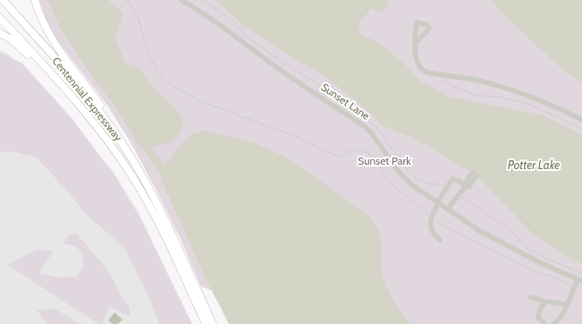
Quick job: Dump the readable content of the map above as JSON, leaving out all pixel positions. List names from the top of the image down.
{
  "streets": {
    "highway": ["Centennial Expressway"],
    "lane": ["Sunset Lane"]
  },
  "water": ["Potter Lake"],
  "parks": ["Sunset Park"]
}
